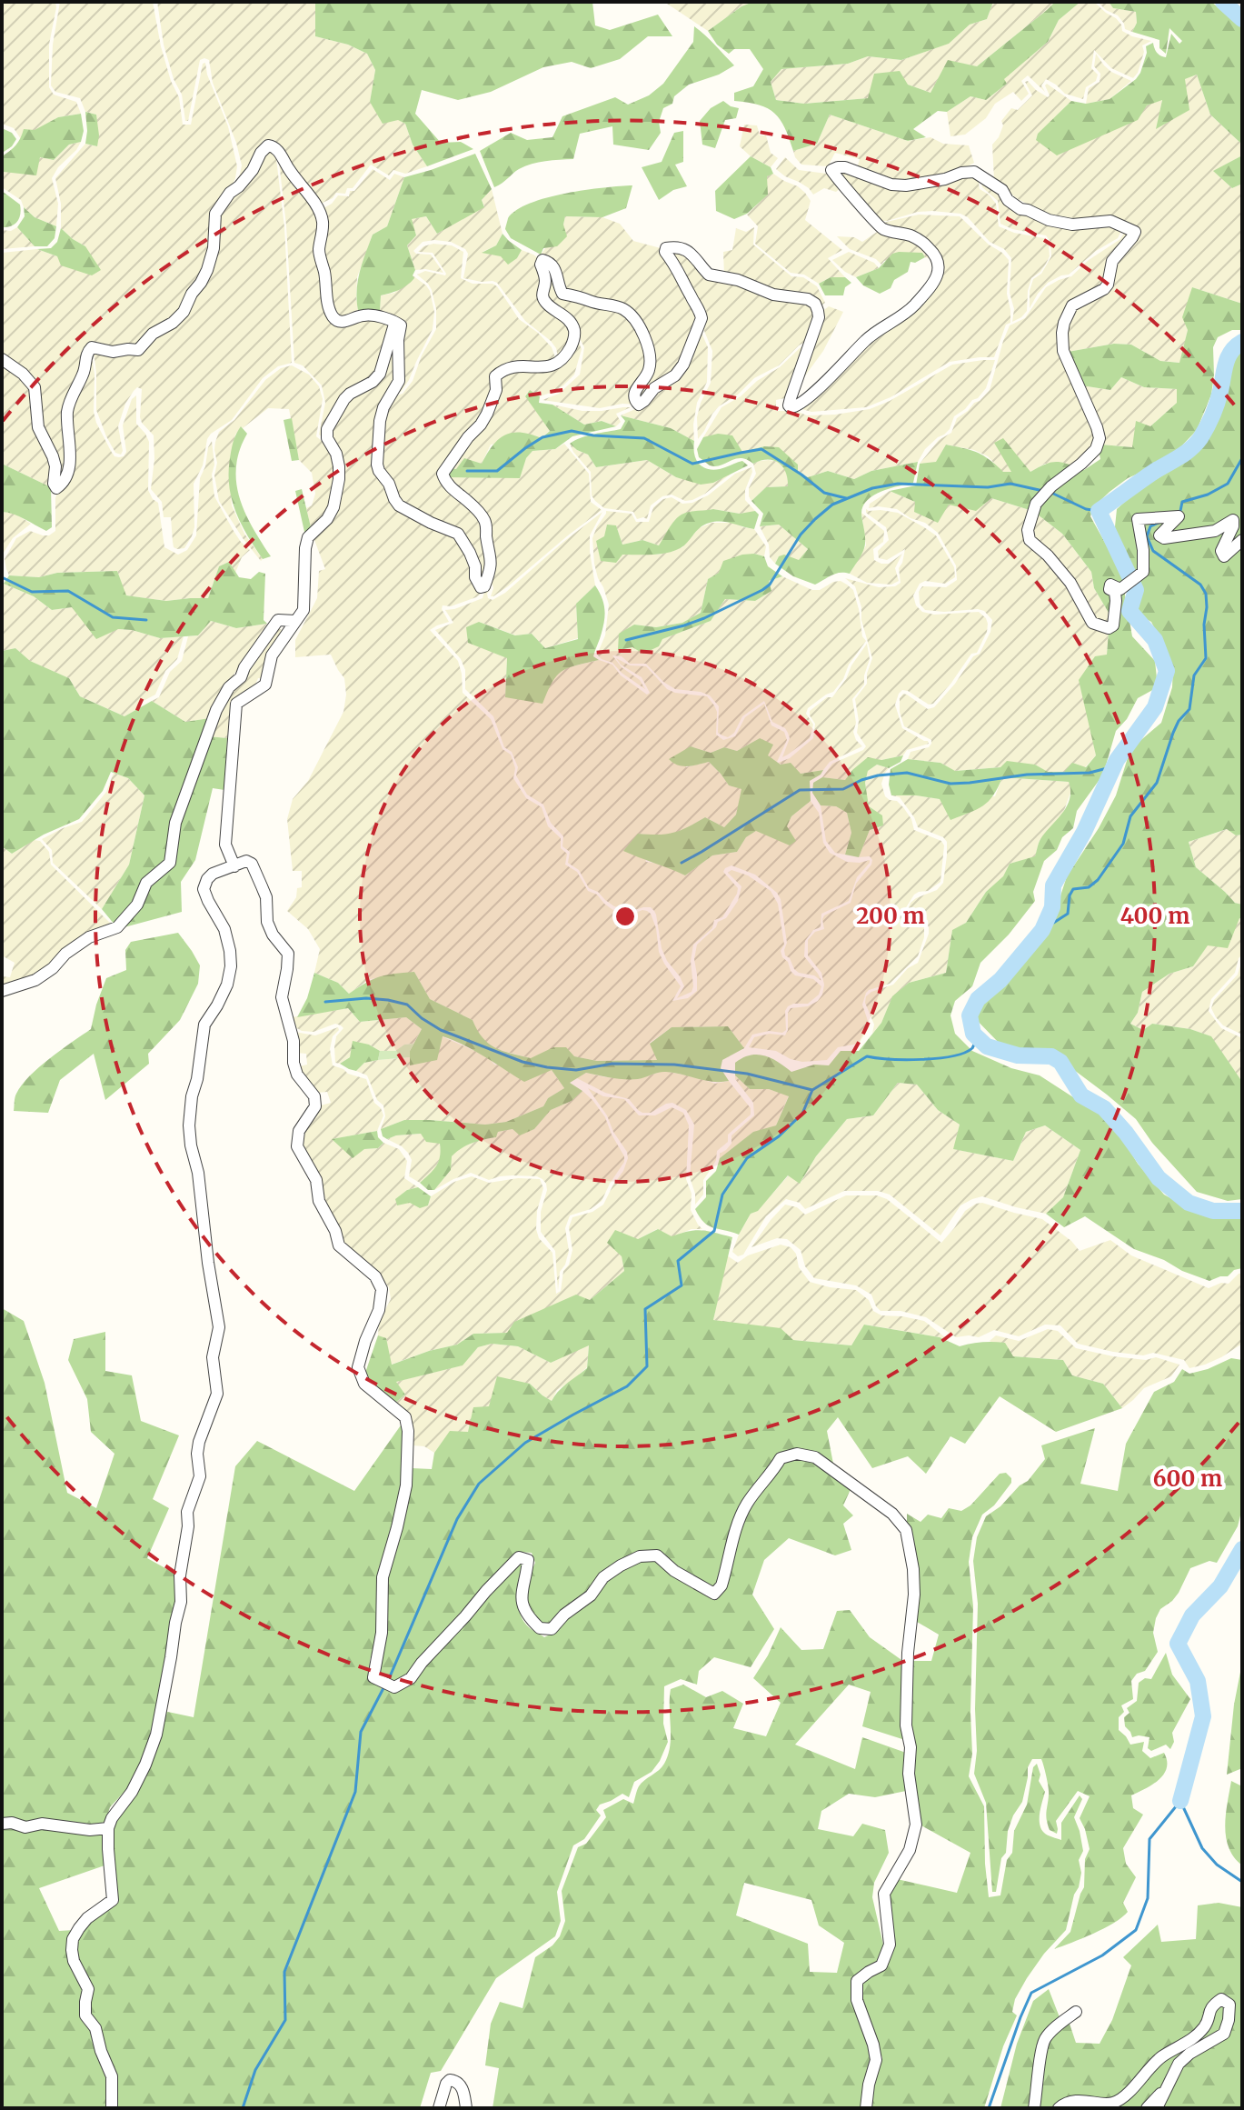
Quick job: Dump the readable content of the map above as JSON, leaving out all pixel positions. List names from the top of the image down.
{
  "rings": ["200 m", "400 m", "600 m"]
}
